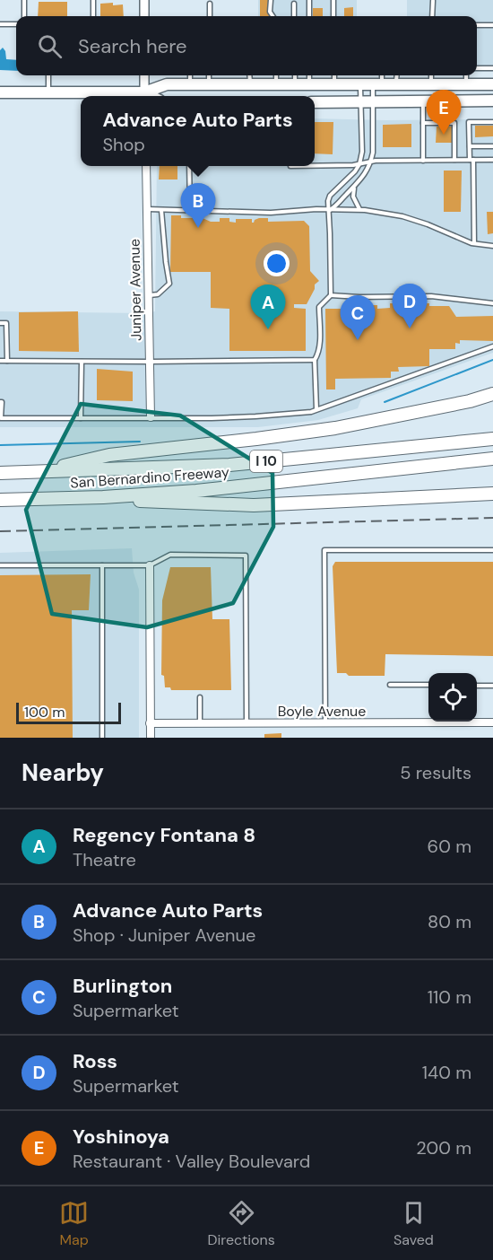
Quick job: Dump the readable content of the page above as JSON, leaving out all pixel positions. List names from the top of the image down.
{
  "streets": {
    "highway": ["I 10", "San Bernardino Freeway"],
    "street": ["Juniper Avenue", "Boyle Avenue"]
  },
  "scale_bar": "100 m",
  "page": {
    "search": "Search here",
    "pins": [
      "E",
      "B",
      "D",
      "A",
      "C"
    ],
    "popup": ["Advance Auto Parts", "Shop"],
    "scale": "100 m",
    "heading": ["Nearby", "5 results"],
    "list": [
      {
        "mark": "A",
        "name": "Regency Fontana 8",
        "note": "Theatre",
        "value": "60 m"
      },
      {
        "mark": "B",
        "name": "Advance Auto Parts",
        "note": "Shop · Juniper Avenue",
        "value": "80 m"
      },
      {
        "mark": "C",
        "name": "Burlington",
        "note": "Supermarket",
        "value": "110 m"
      },
      {
        "mark": "D",
        "name": "Ross",
        "note": "Supermarket",
        "value": "140 m"
      },
      {
        "mark": "E",
        "name": "Yoshinoya",
        "note": "Restaurant · Valley Boulevard",
        "value": "200 m"
      }
    ],
    "nav": ["Map", "Directions", "Saved"]
  }
}
